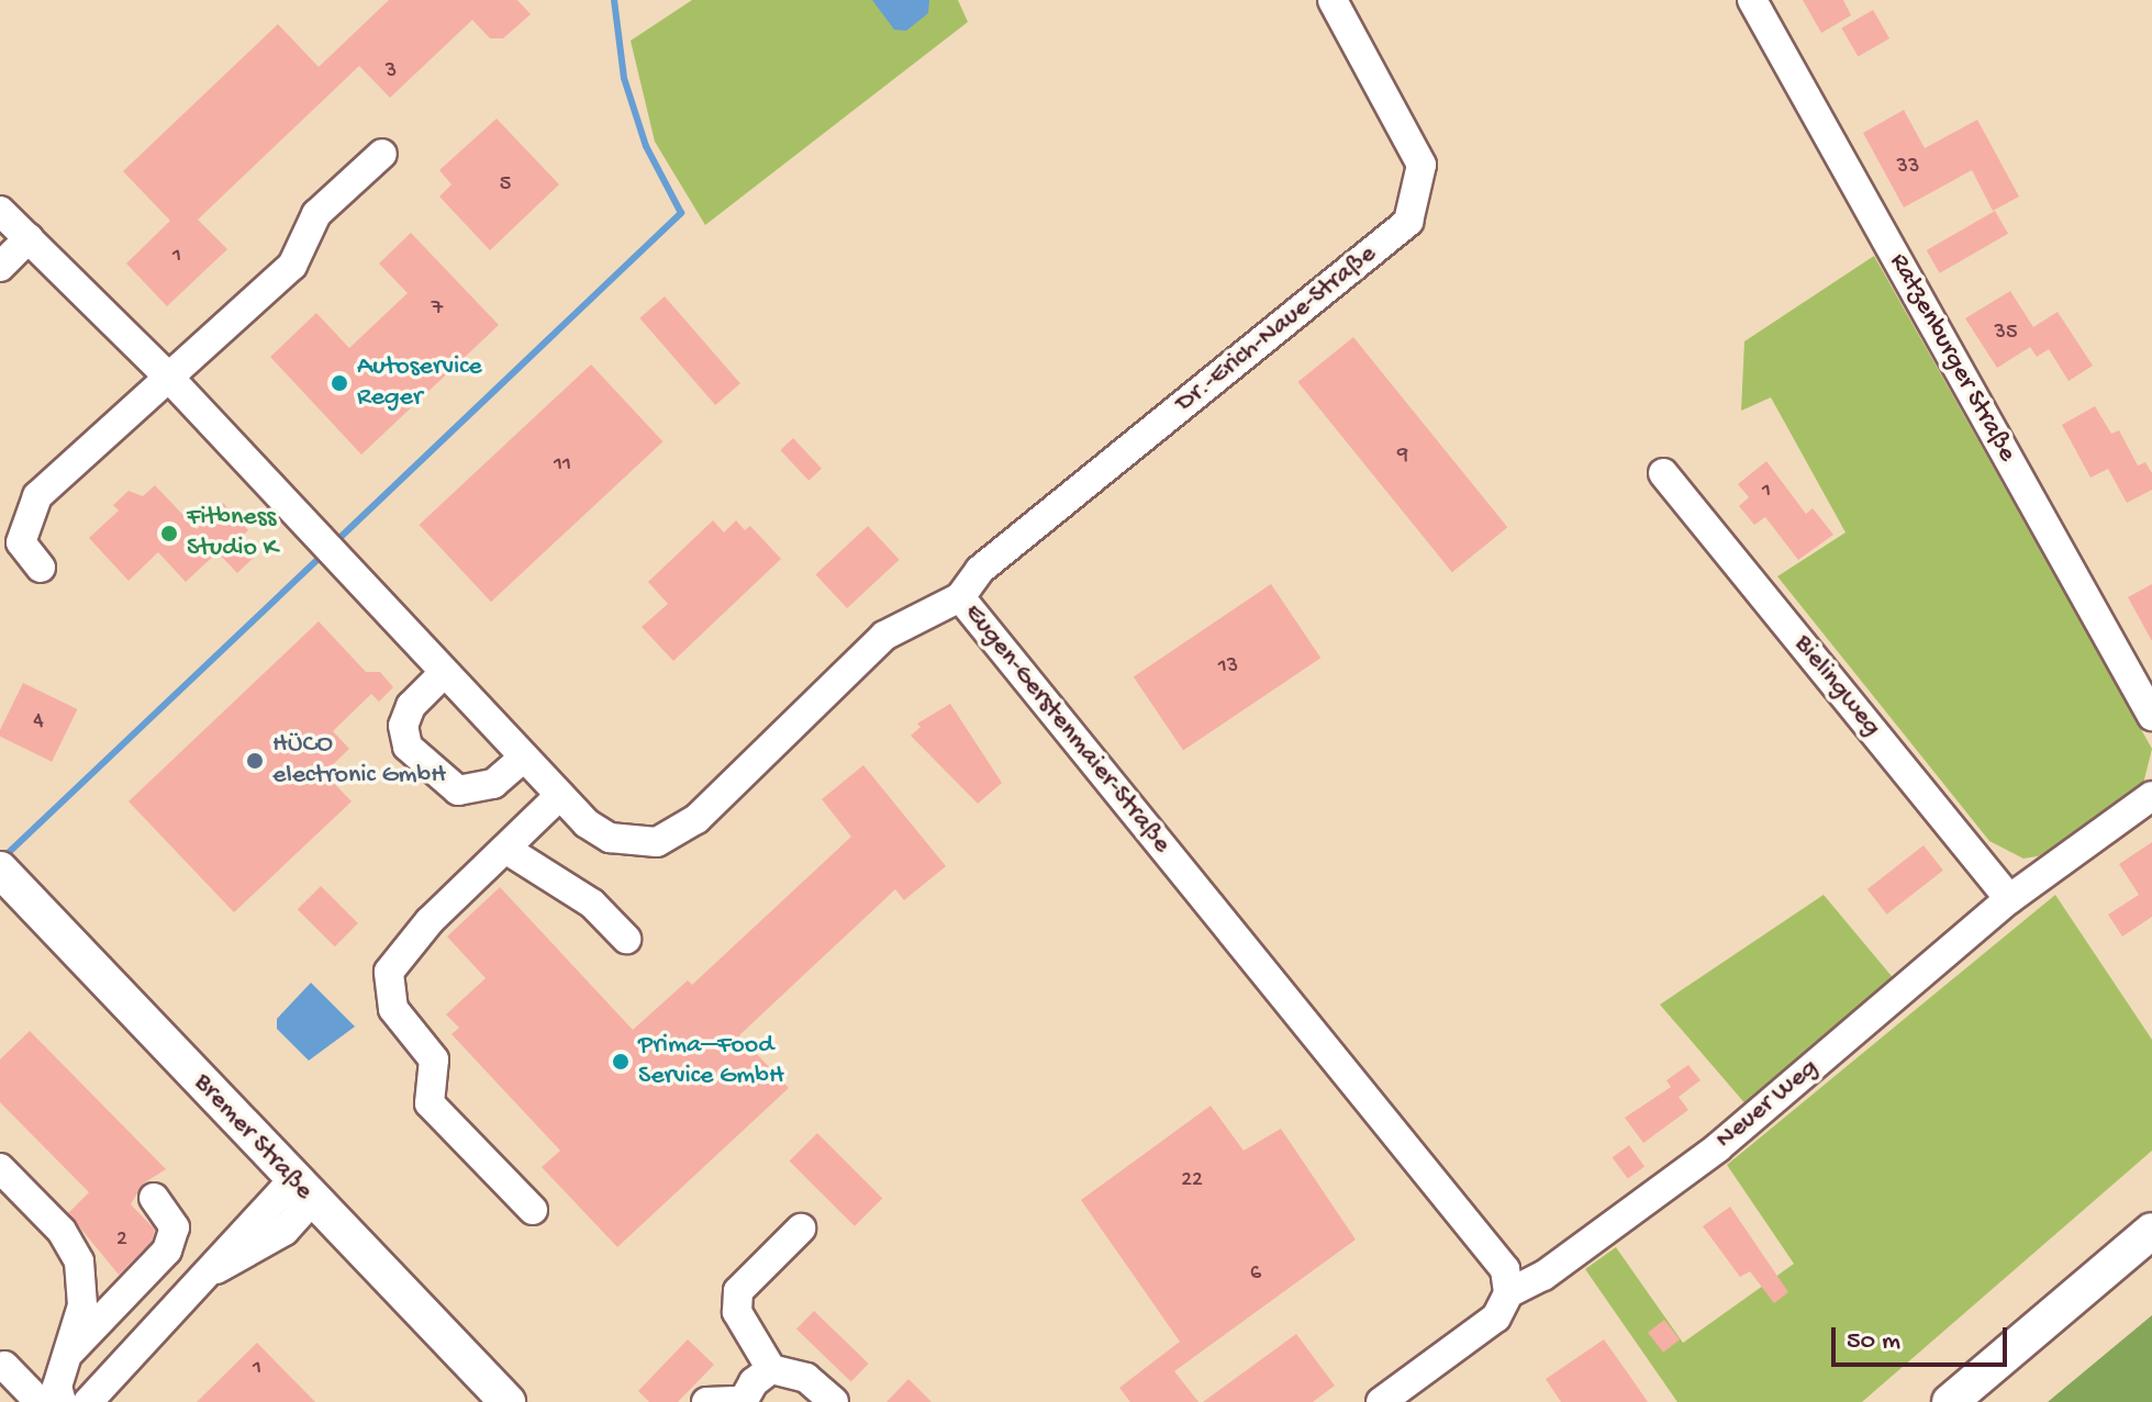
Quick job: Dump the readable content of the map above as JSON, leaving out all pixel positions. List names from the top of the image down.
{
  "streets": {
    "main road": ["Bremer Straße"],
    "street": [
      "Dr.-Erich-Naue-Straße",
      "Ratzenburger Straße",
      "Bielingweg",
      "Eugen-Gerstenmaier-Straße",
      "Neuer Weg"
    ]
  },
  "crossings": [
    ["Dr.-Erich-Naue-Straße", "Eugen-Gerstenmaier-Straße"],
    ["Bielingweg", "Neuer Weg"],
    ["Eugen-Gerstenmaier-Straße", "Neuer Weg"]
  ],
  "places": [
    "Autoservice Reger",
    "Fitbness Studio K",
    "HÜCO electronic GmbH",
    "Prima–Food Service GmbH"
  ],
  "house_numbers": [
    "3",
    "33",
    "5",
    "1",
    "7",
    "35",
    "9",
    "11",
    "1",
    "13",
    "4",
    "22",
    "2",
    "6",
    "1"
  ],
  "scale_bar": "50 m"
}
